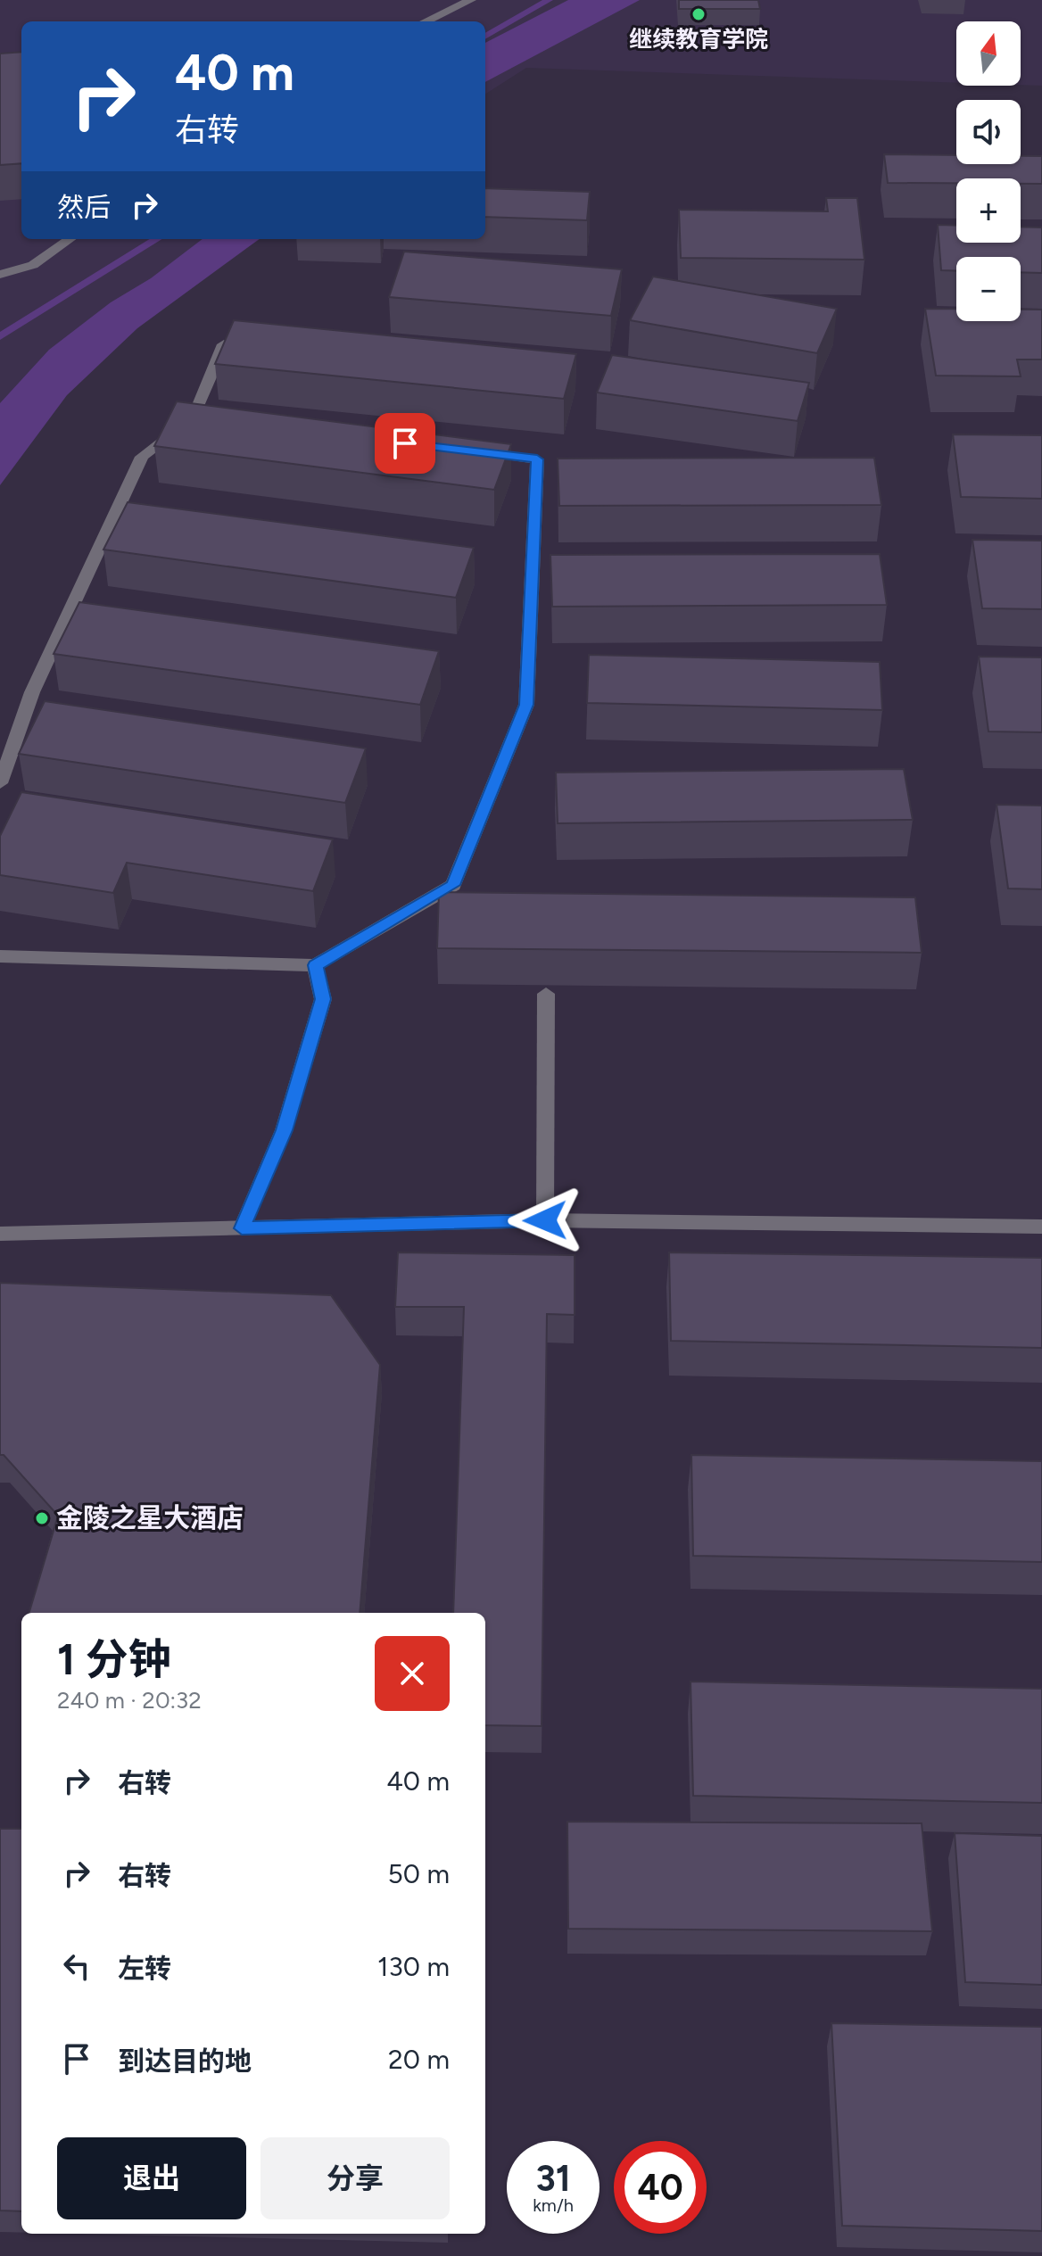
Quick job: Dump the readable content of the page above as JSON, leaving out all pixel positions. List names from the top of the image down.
{
  "places": ["继续教育学院", "金陵之星大酒店"],
  "north": "top",
  "page": {
    "map_buttons": ["+", "−"],
    "turn": ["40 m", "右转"],
    "then": "然后",
    "heading": ["1 分钟", "240 m · 20:32"],
    "list": [
      {
        "name": "右转",
        "value": "40 m"
      },
      {
        "name": "右转",
        "value": "50 m"
      },
      {
        "name": "左转",
        "value": "130 m"
      },
      {
        "name": "到达目的地",
        "value": "20 m"
      }
    ],
    "buttons": ["退出", "分享"],
    "speed": "31 km/h",
    "limit": "40"
  }
}
